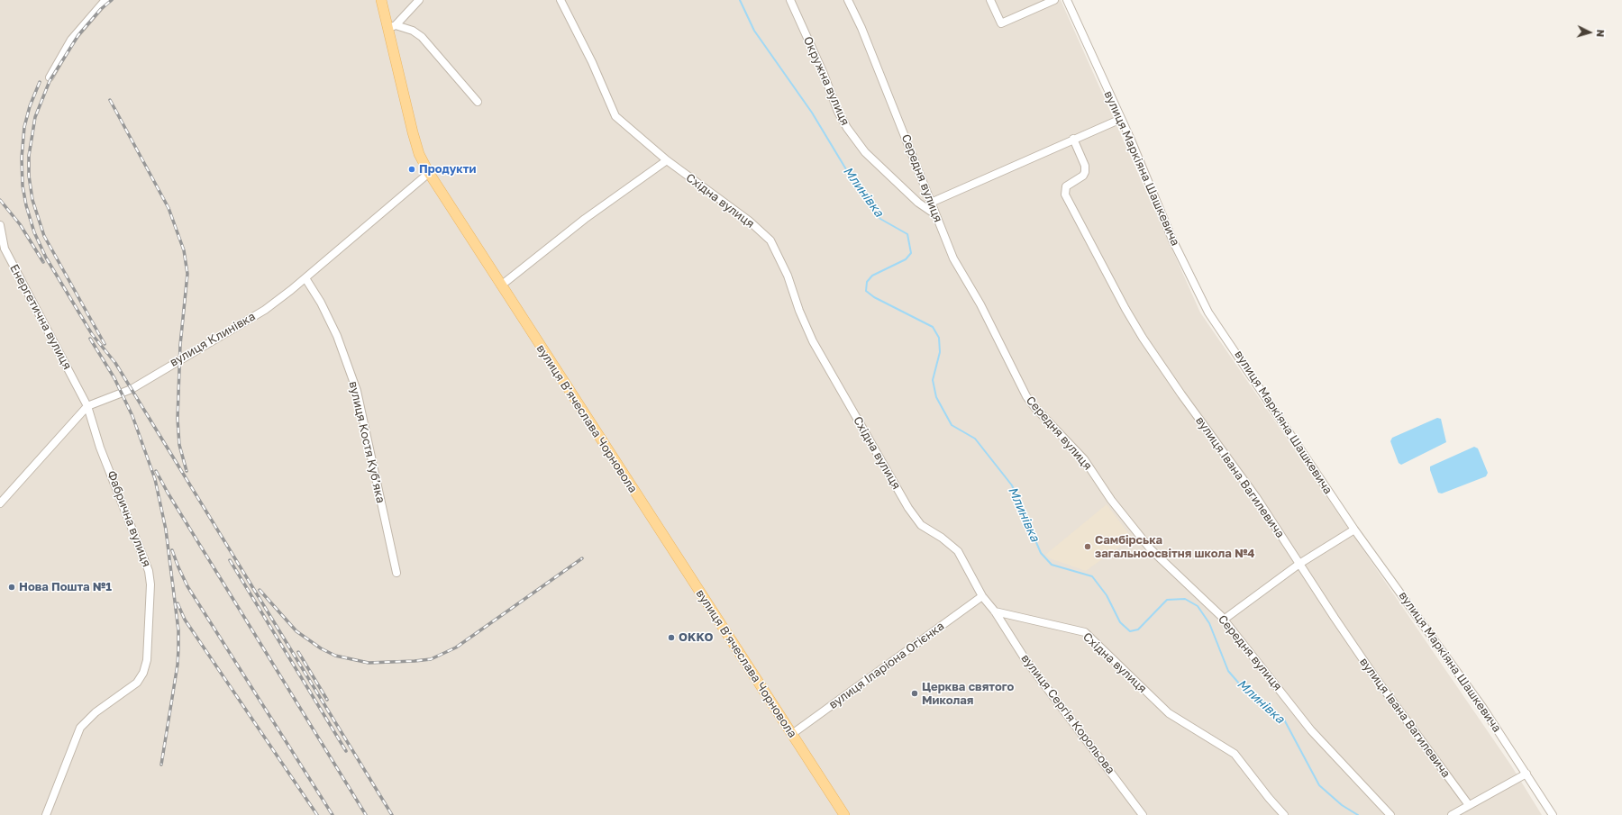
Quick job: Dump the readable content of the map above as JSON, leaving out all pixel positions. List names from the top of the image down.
{
  "streets": {
    "main road": ["вулиця Вʼячеслава Чорновола"],
    "street": [
      "Окружна вулиця",
      "вулиця Маркіяна Шашкевича",
      "Середня вулиця",
      "Східна вулиця",
      "Енергетична вулиця",
      "вулиця Клинівка",
      "вулиця Костя Кубʼяка",
      "вулиця Івана Вагилевича",
      "Фабрична вулиця",
      "вулиця Іларіона Огієнка",
      "вулиця Сергія Корольова"
    ]
  },
  "crossings": [
    ["Окружна вулиця", "Середня вулиця"],
    ["Східна вулиця", "вулиця Іларіона Огієнка"],
    ["Східна вулиця", "вулиця Сергія Корольова"],
    ["Енергетична вулиця", "вулиця Клинівка"],
    ["Енергетична вулиця", "Фабрична вулиця"],
    ["вулиця Клинівка", "вулиця Вʼячеслава Чорновола"],
    ["вулиця Клинівка", "вулиця Костя Кубʼяка"],
    ["вулиця Клинівка", "Фабрична вулиця"],
    ["вулиця Вʼячеслава Чорновола", "вулиця Іларіона Огієнка"]
  ],
  "water": ["Млинівка"],
  "places": [
    "Продукти",
    "Самбірська загальноосвітня школа №4",
    "Нова Пошта №1",
    "OKKO",
    "Церква святого Миколая"
  ],
  "north": "right"
}
